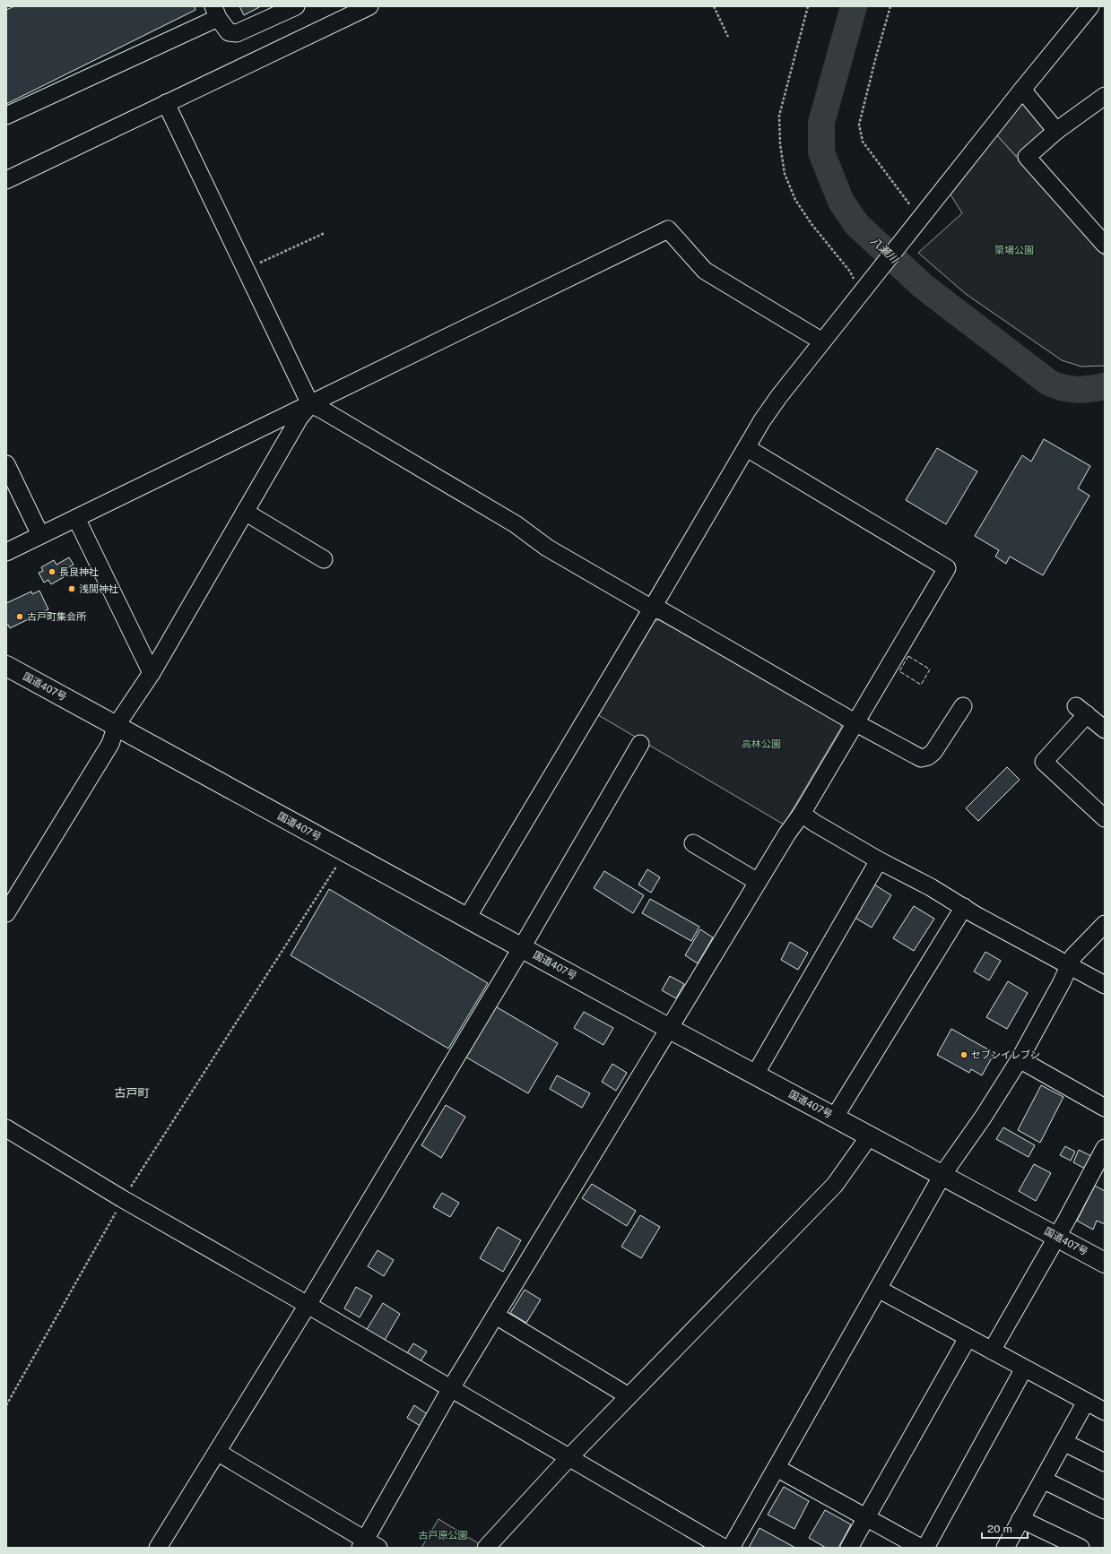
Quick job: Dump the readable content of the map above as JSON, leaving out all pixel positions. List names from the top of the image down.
{
  "streets": {
    "highway": ["国道407号"]
  },
  "districts": ["古戸町"],
  "water": ["八瀬川"],
  "parks": ["簗場公園", "高林公園", "古戸原公園"],
  "places": [
    "長良神社",
    "浅間神社",
    "古戸町集会所",
    "セブンイレブン"
  ],
  "scale_bar": "20 m"
}
